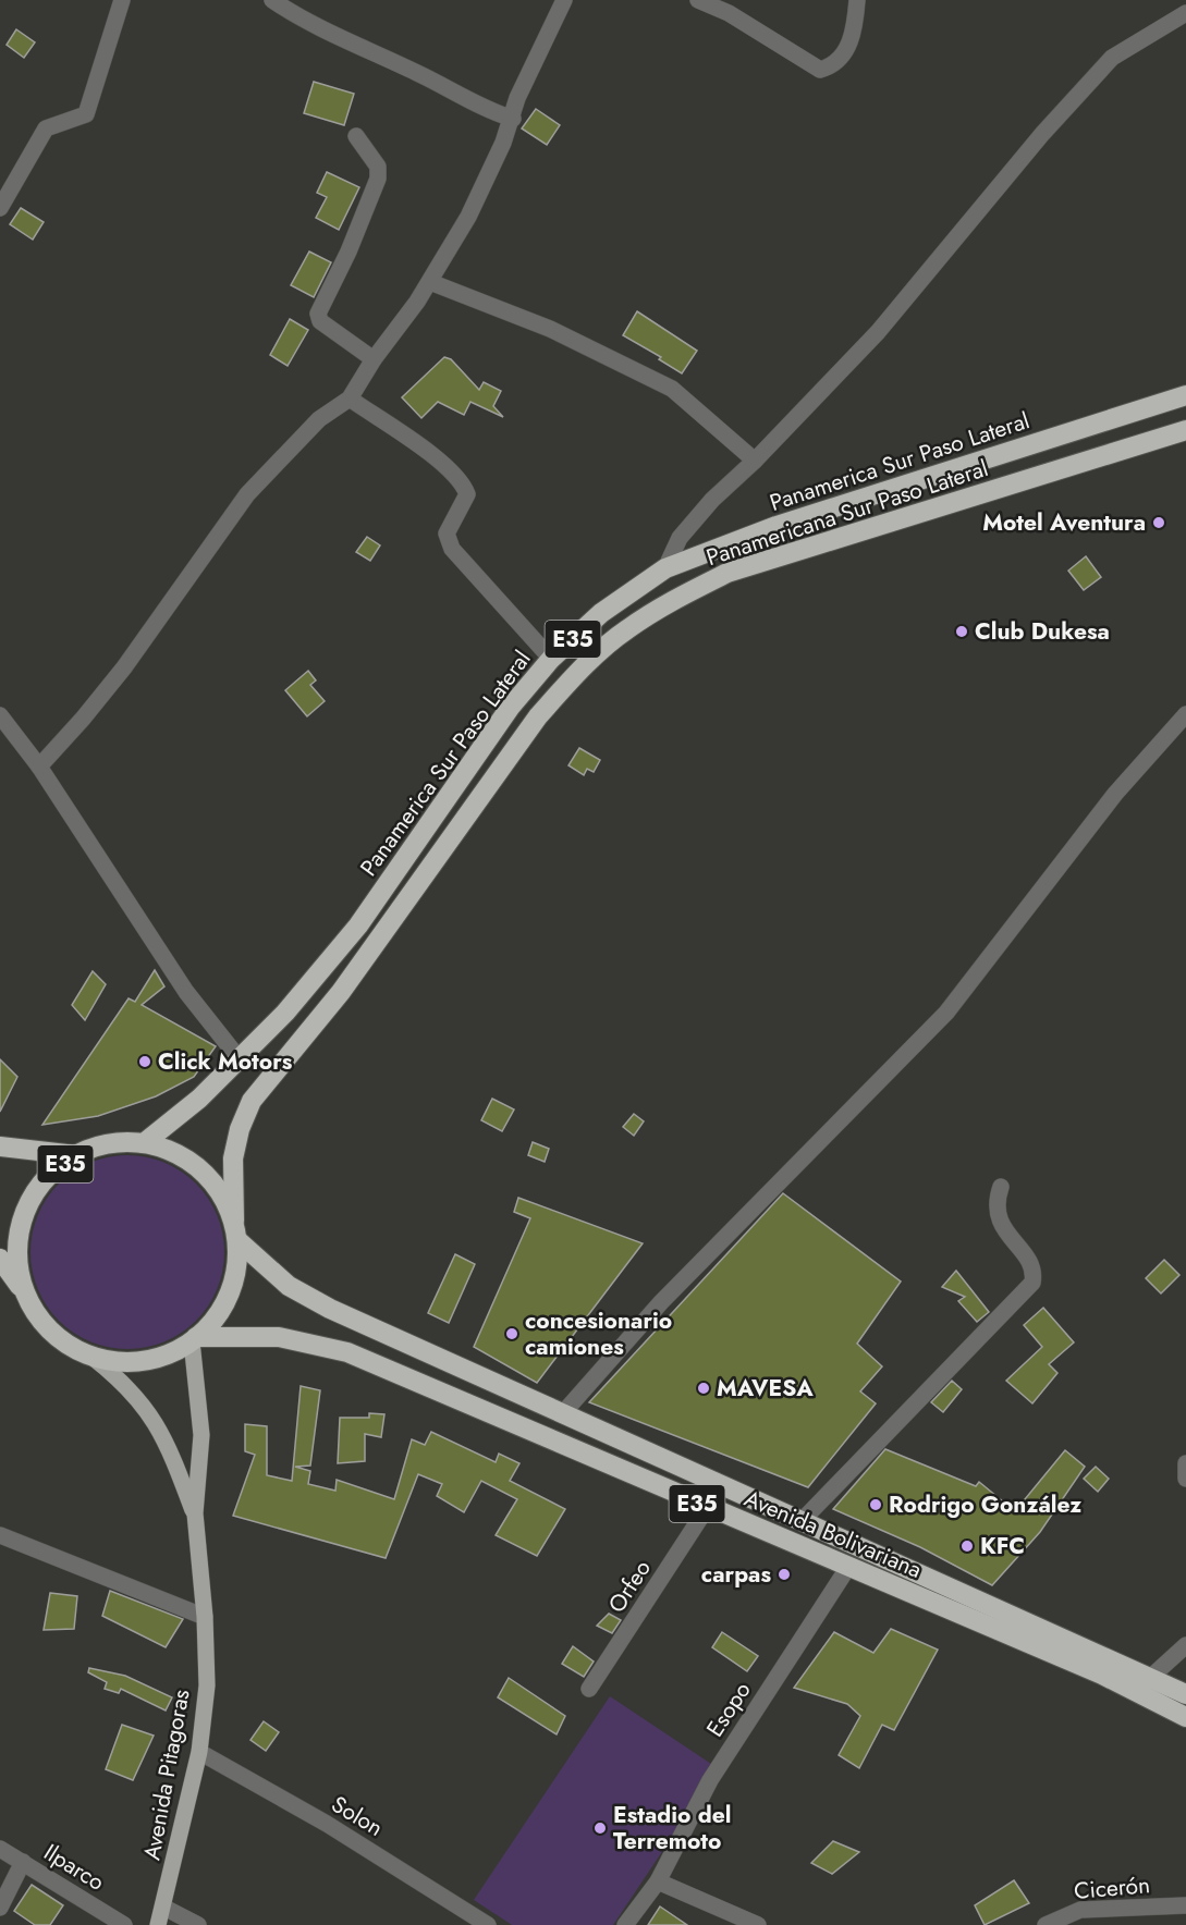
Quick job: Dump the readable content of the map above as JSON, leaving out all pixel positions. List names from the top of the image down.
{
  "streets": {
    "highway": [
      "Panamerica Sur Paso Lateral",
      "Panamericana Sur Paso Lateral",
      "E35",
      "Avenida Bolivariana"
    ],
    "main road": ["Avenida Pitagoras"],
    "street": [
      "Orfeo",
      "Esopo",
      "Solon",
      "Ilparco",
      "Cicerón"
    ]
  },
  "crossings": [
    ["Panamerica Sur Paso Lateral", "Panamericana Sur Paso Lateral"],
    ["Panamerica Sur Paso Lateral", "E35"],
    ["Panamerica Sur Paso Lateral", "Avenida Bolivariana"],
    ["Panamerica Sur Paso Lateral", "Avenida Pitagoras"],
    ["Panamericana Sur Paso Lateral", "E35"],
    ["Panamericana Sur Paso Lateral", "Avenida Bolivariana"],
    ["Panamericana Sur Paso Lateral", "Avenida Pitagoras"],
    ["E35", "Avenida Bolivariana"],
    ["E35", "Avenida Pitagoras"],
    ["Avenida Bolivariana", "Orfeo"],
    ["Avenida Bolivariana", "Esopo"],
    ["Avenida Bolivariana", "Avenida Pitagoras"],
    ["Avenida Pitagoras", "Solon"]
  ],
  "places": [
    "Motel Aventura",
    "Club Dukesa",
    "Click Motors",
    "concesionario camiones",
    "MAVESA",
    "Rodrigo González",
    "KFC",
    "carpas",
    "Estadio del Terremoto"
  ]
}
